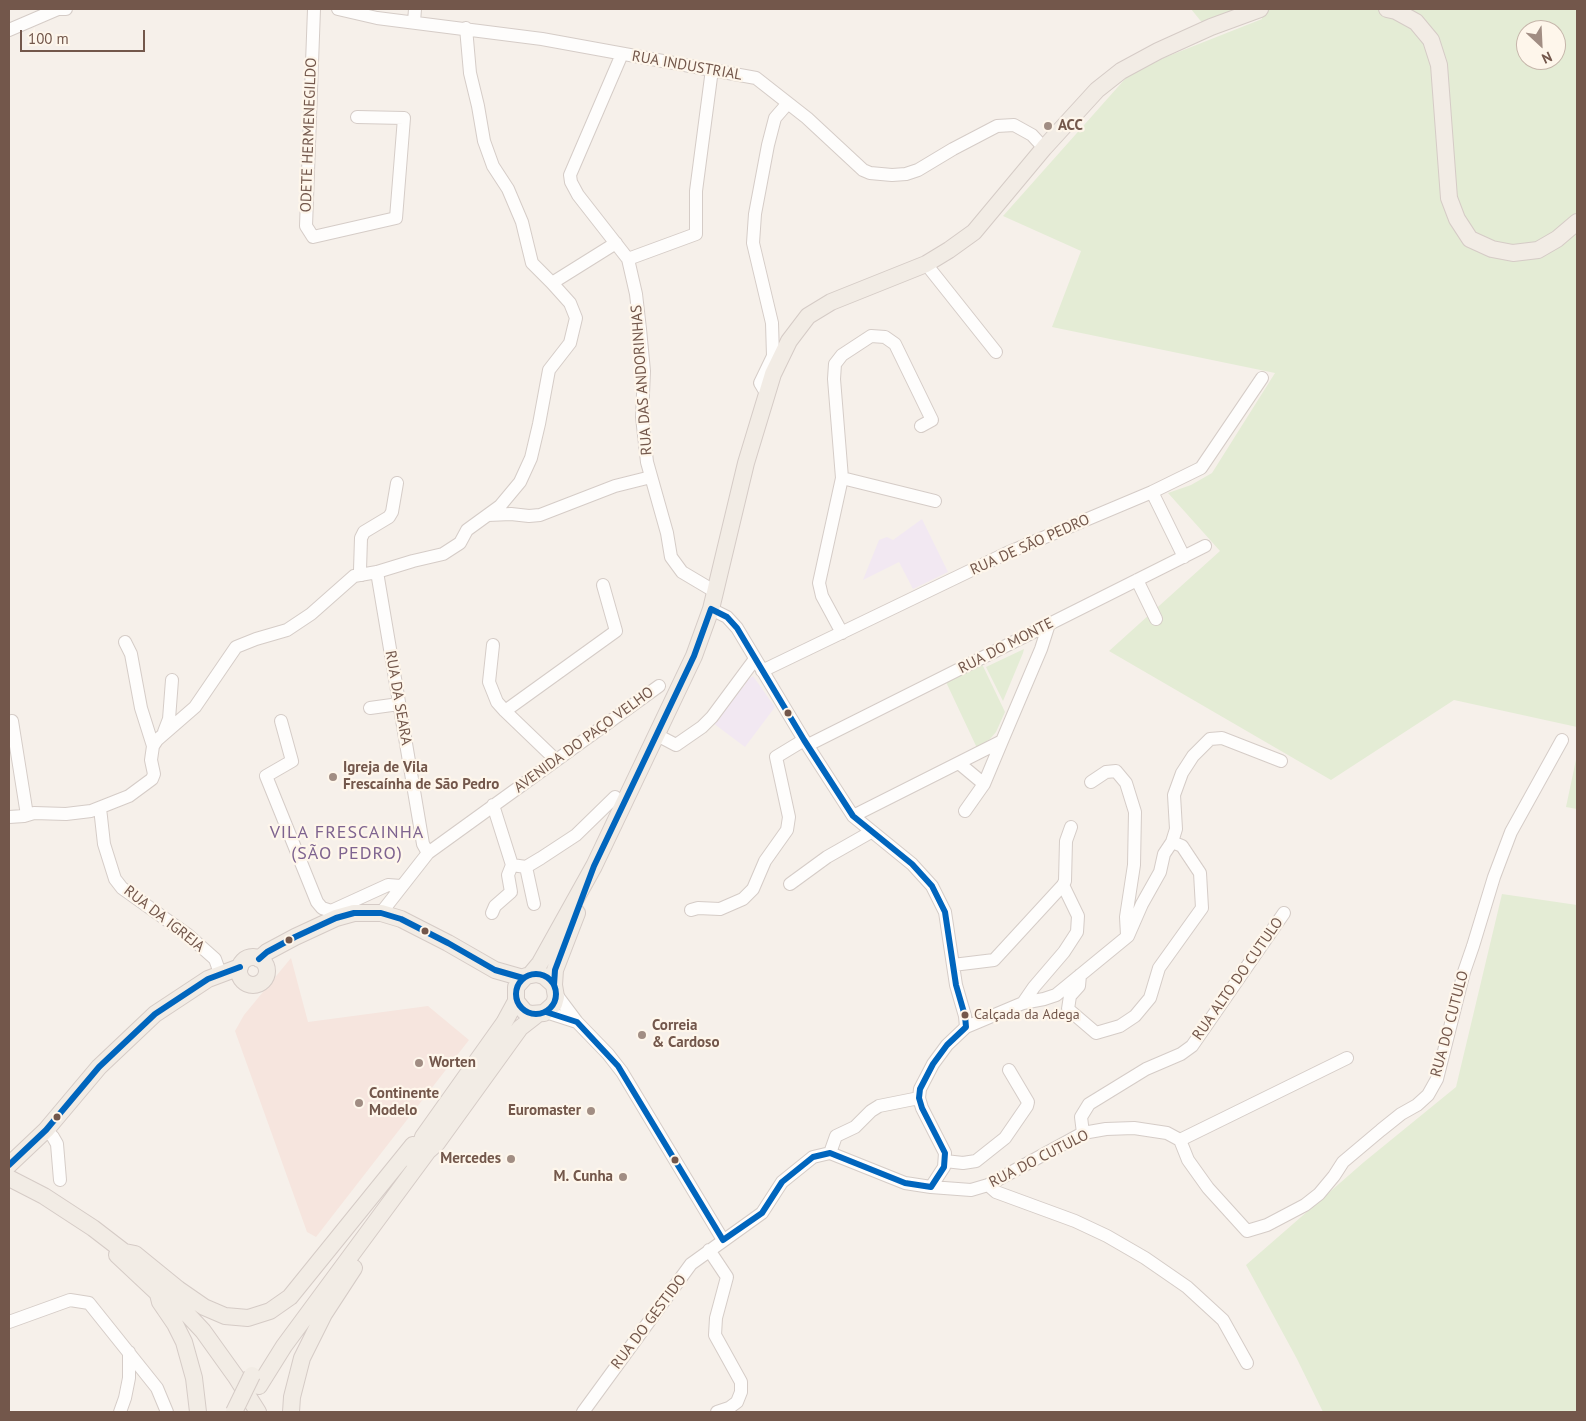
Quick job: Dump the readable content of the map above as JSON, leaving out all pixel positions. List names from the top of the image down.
{
  "streets": {
    "street": [
      "RUA INDUSTRIAL",
      "ODETE HERMENEGILDO",
      "RUA DAS ANDORINHAS",
      "RUA DE SÃO PEDRO",
      "RUA DO MONTE",
      "RUA DA SEARA",
      "AVENIDA DO PAÇO VELHO",
      "RUA DA IGREJA",
      "RUA ALTO DO CUTULO",
      "RUA DO CUTULO",
      "RUA DO GESTIDO"
    ]
  },
  "crossings": [
    ["RUA INDUSTRIAL", "RUA DAS ANDORINHAS"],
    ["RUA DA SEARA", "AVENIDA DO PAÇO VELHO"],
    ["RUA ALTO DO CUTULO", "RUA DO CUTULO"]
  ],
  "districts": ["VILA FRESCAINHA (SÃO PEDRO)"],
  "places": [
    "ACC",
    "Igreja de Vila Frescaínha de São Pedro",
    "Calçada da Adega",
    "Correia & Cardoso",
    "Worten",
    "Continente Modelo",
    "Euromaster",
    "Mercedes",
    "M. Cunha"
  ],
  "scale_bar": "100 m",
  "north": "bottom right"
}
